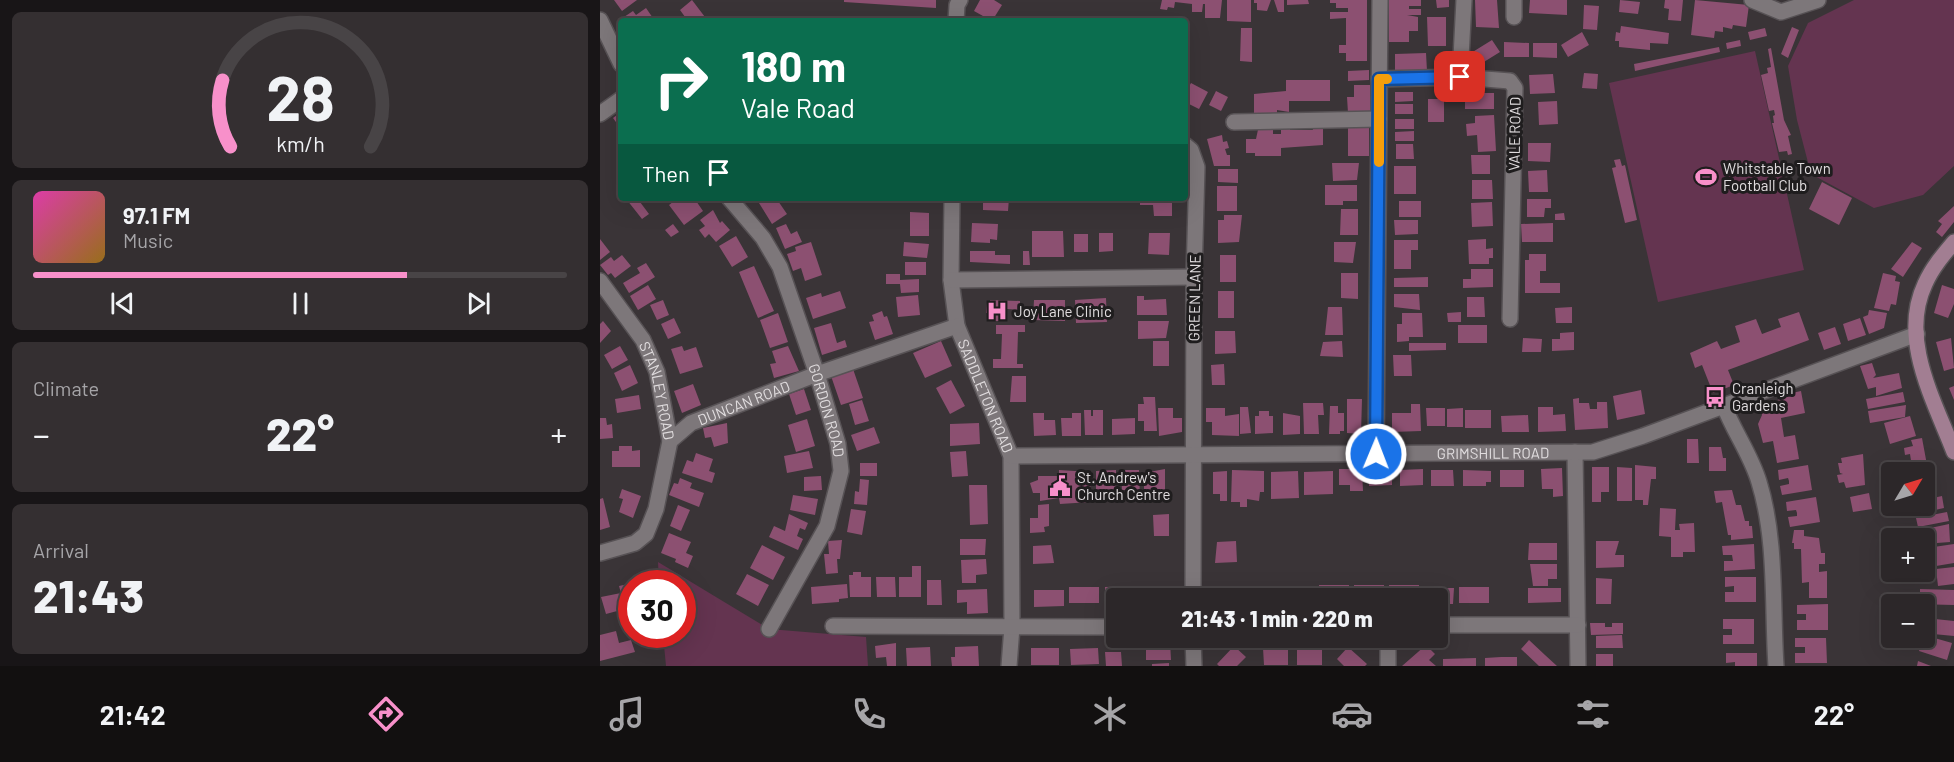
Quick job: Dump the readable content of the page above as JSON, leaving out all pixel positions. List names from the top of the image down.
{
  "streets": {
    "street": [
      "VALE ROAD",
      "GREEN LANE",
      "STANLEY ROAD",
      "SADDLETON ROAD",
      "DUNCAN ROAD",
      "GORDON ROAD",
      "GRIMSHILL ROAD"
    ]
  },
  "crossings": [
    ["GREEN LANE", "GRIMSHILL ROAD"],
    ["STANLEY ROAD", "DUNCAN ROAD"],
    ["SADDLETON ROAD", "DUNCAN ROAD"],
    ["SADDLETON ROAD", "GRIMSHILL ROAD"],
    ["DUNCAN ROAD", "GORDON ROAD"]
  ],
  "places": {
    "sports": ["Whitstable Town Football Club"],
    "hospital": ["Joy Lane Clinic"],
    "bus stop": ["Cranleigh Gardens"],
    "public building": ["St. Andrew's Church Centre"]
  },
  "north": "top right",
  "page": {
    "turn": ["180 m", "Vale Road"],
    "then": "Then",
    "song": ["97.1 FM", "Music"],
    "tile": [
      "Climate",
      ["Arrival", "21:43"]
    ],
    "heat": ["−", "22°", "+"],
    "map_buttons": ["+", "−"],
    "limit": "30",
    "trip": "21:43 · 1 min · 220 m",
    "tabs": ["21:42", "22°"],
    "gauge": ["28", "km/h"]
  }
}
